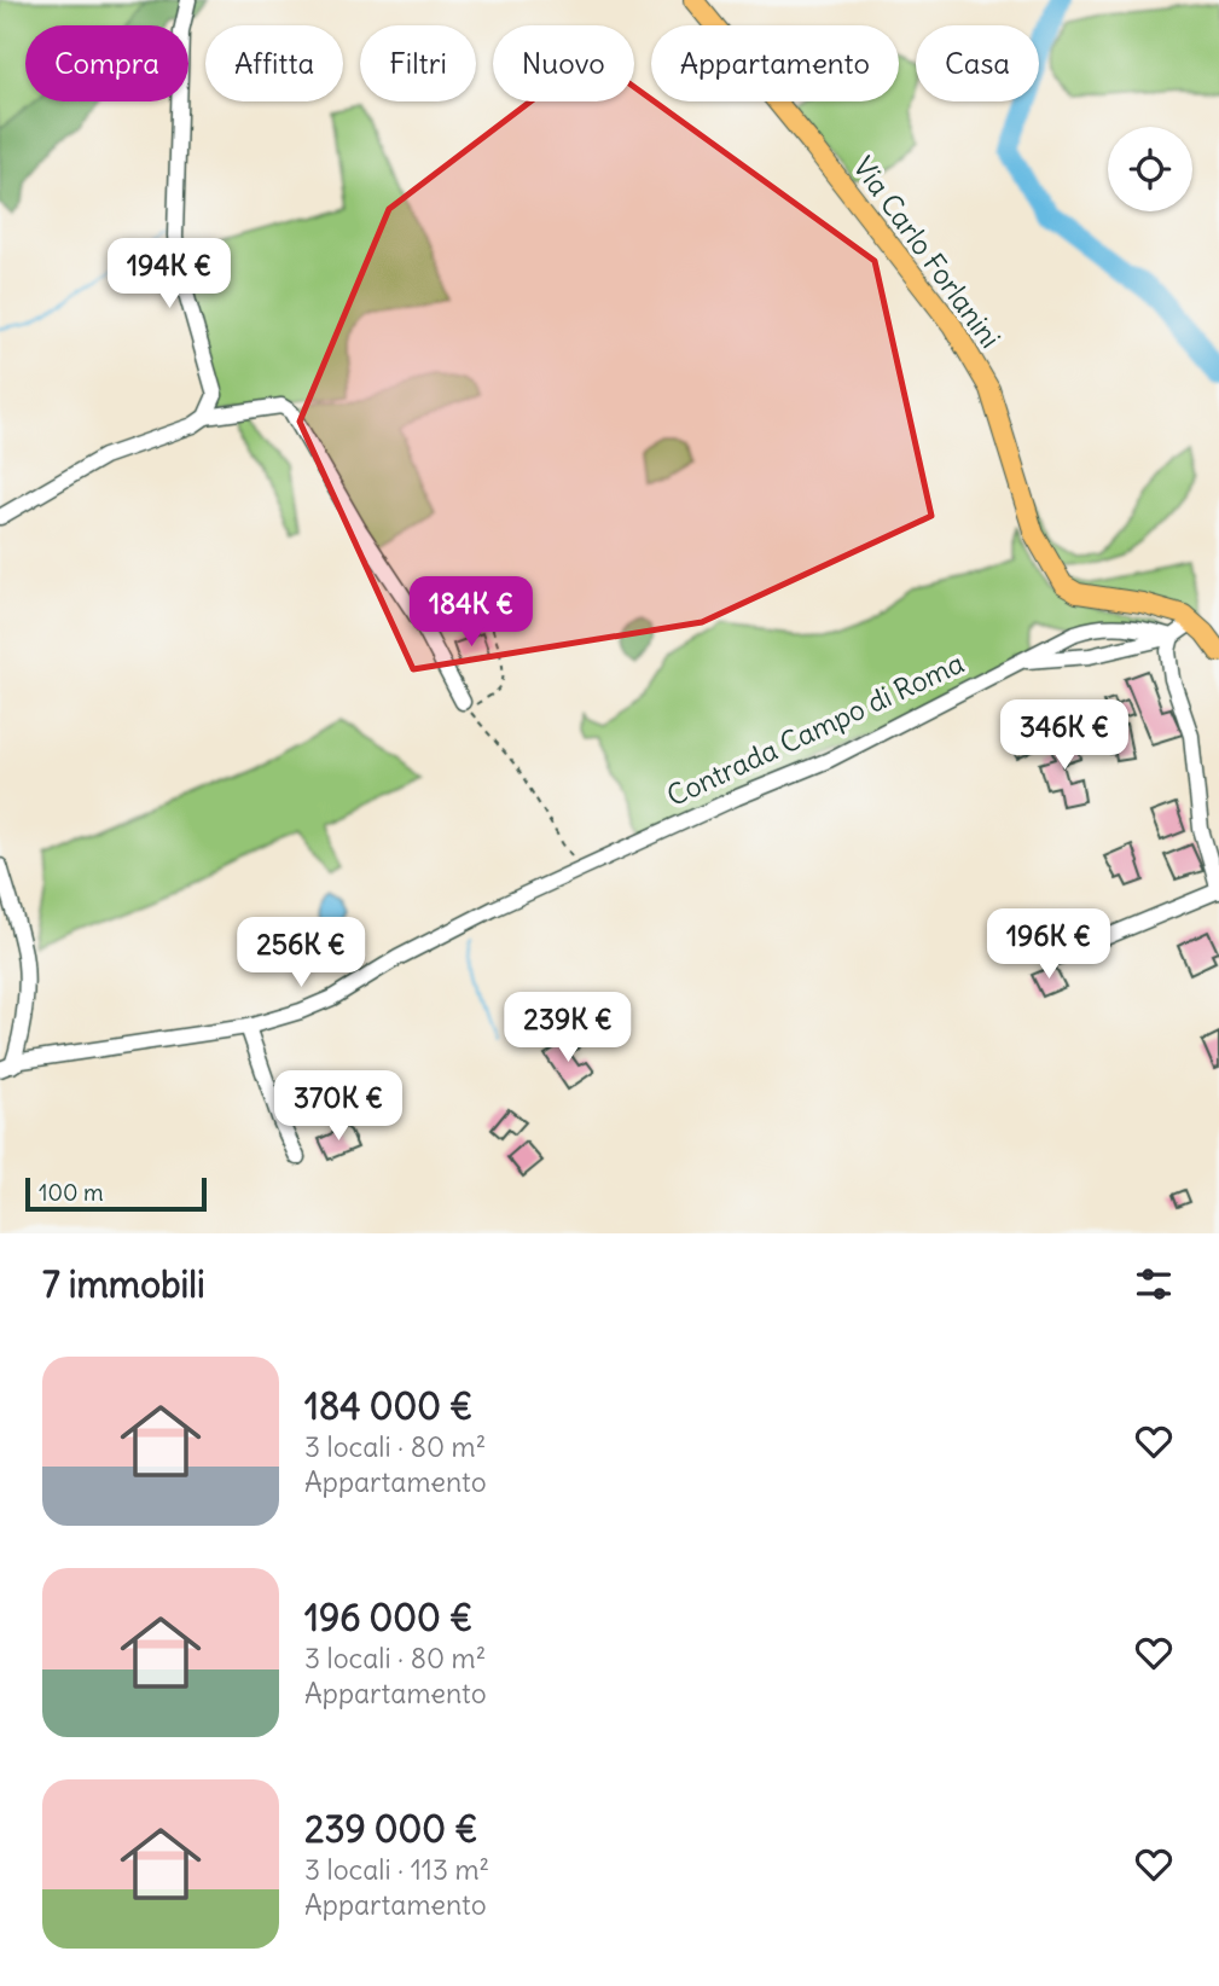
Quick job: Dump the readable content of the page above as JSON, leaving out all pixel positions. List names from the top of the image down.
{
  "streets": {
    "main road": ["Via Carlo Forlanini"],
    "street": ["Contrada Campo di Roma"]
  },
  "scale_bar": "100 m",
  "page": {
    "chip": [
      "Compra",
      "Affitta",
      "Filtri",
      "Nuovo",
      "Appartamento",
      "Casa"
    ],
    "price": [
      "194K €",
      "184K €",
      "346K €",
      "196K €",
      "256K €",
      "239K €",
      "370K €"
    ],
    "scale": "100 m",
    "heading": "7 immobili",
    "list": [
      {
        "name": "184 000 €",
        "note": "3 locali · 80 m² · Appartamento"
      },
      {
        "name": "196 000 €",
        "note": "3 locali · 80 m² · Appartamento"
      },
      {
        "name": "239 000 €",
        "note": "3 locali · 113 m² · Appartamento"
      }
    ]
  }
}
